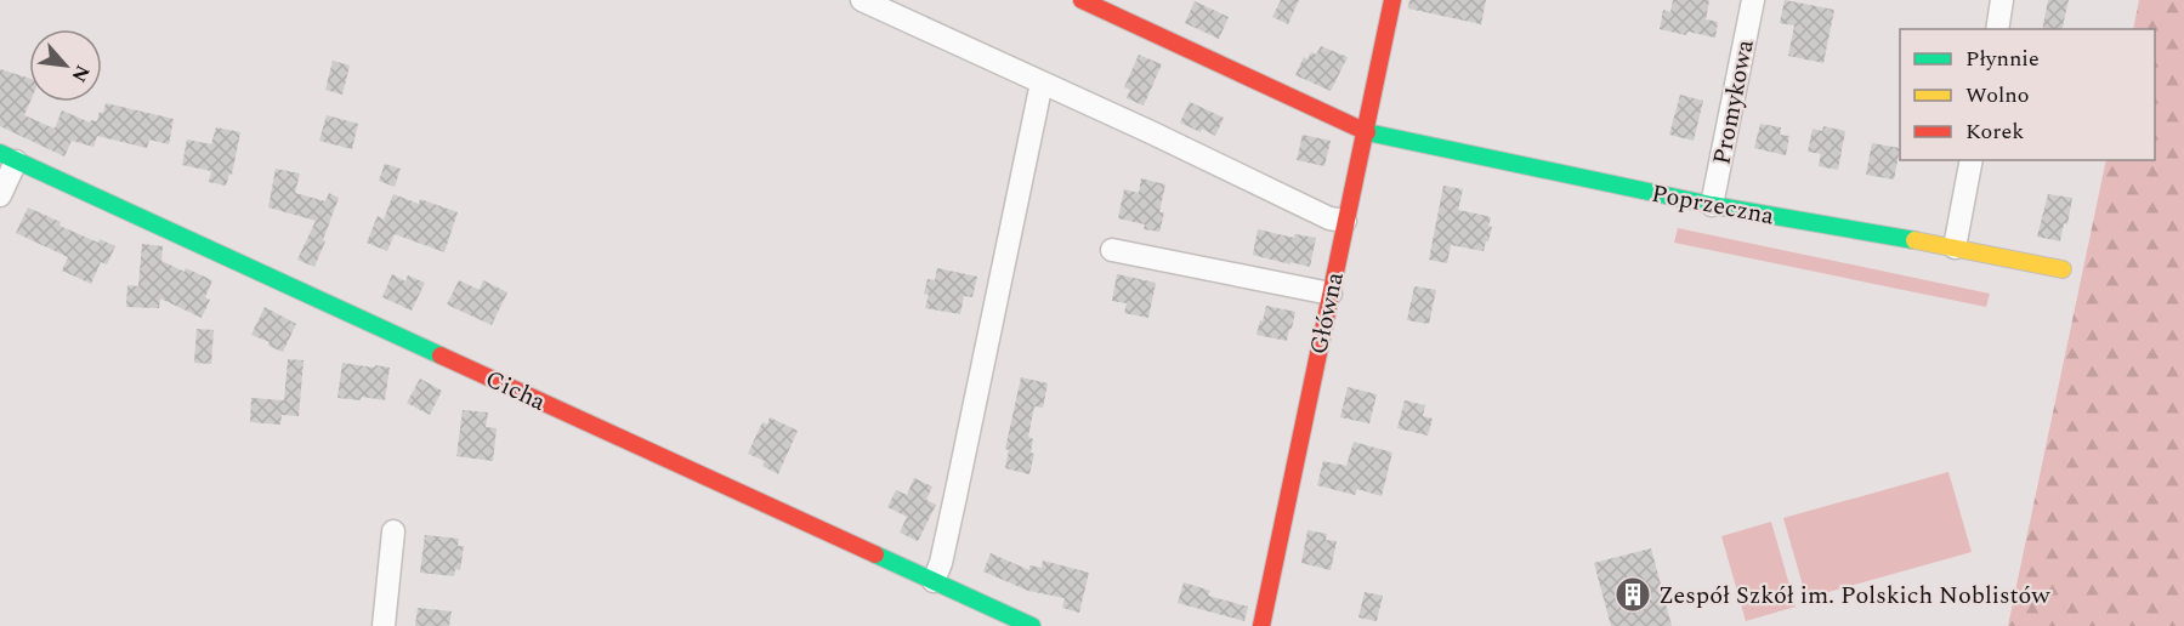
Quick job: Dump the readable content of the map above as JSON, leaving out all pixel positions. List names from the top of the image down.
{
  "streets": {
    "street": [
      "Promykowa",
      "Poprzeczna",
      "Główna",
      "Cicha"
    ]
  },
  "crossings": [
    ["Promykowa", "Poprzeczna"],
    ["Poprzeczna", "Główna"]
  ],
  "places": {
    "building": ["Zespół Szkół im. Polskich Noblistów"]
  },
  "legend": ["Płynnie", "Wolno", "Korek"],
  "north": "bottom right"
}
